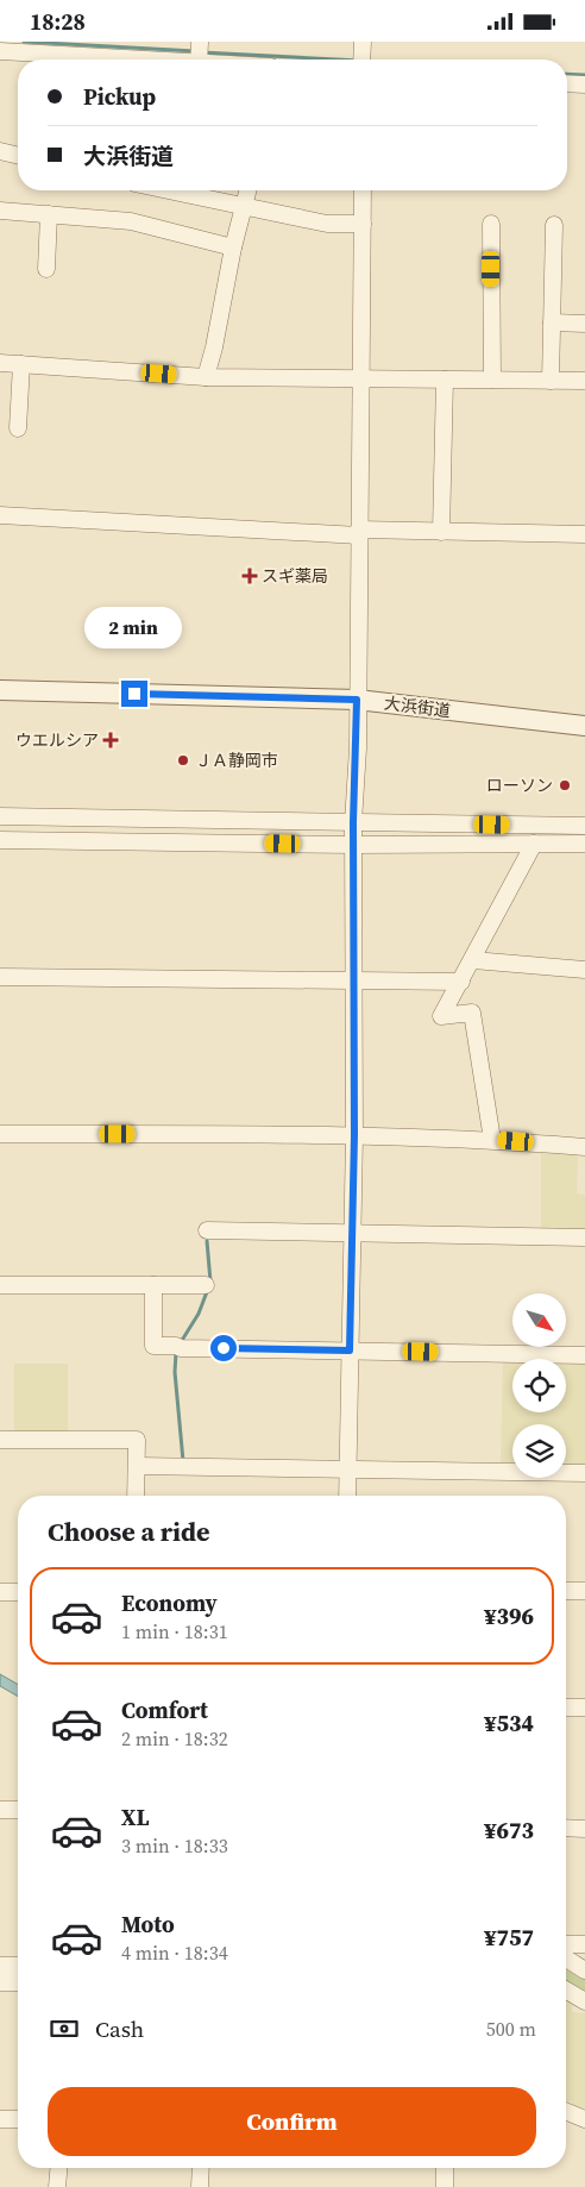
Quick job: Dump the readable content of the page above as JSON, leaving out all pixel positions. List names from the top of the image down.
{
  "streets": {
    "street": ["大浜街道"]
  },
  "places": {
    "health": ["スギ薬局", "ウエルシア"],
    "other": ["ＪＡ静岡市", "ローソン"]
  },
  "north": "bottom right",
  "page": {
    "status": "18:28",
    "banner": ["Pickup", "大浜街道"],
    "bubble": "2 min",
    "heading": "Choose a ride",
    "list": [
      {
        "name": "Economy",
        "note": "1 min · 18:31",
        "value": "¥396"
      },
      {
        "name": "Comfort",
        "note": "2 min · 18:32",
        "value": "¥534"
      },
      {
        "name": "XL",
        "note": "3 min · 18:33",
        "value": "¥673"
      },
      {
        "name": "Moto",
        "note": "4 min · 18:34",
        "value": "¥757"
      }
    ],
    "pay": ["Cash", "500 m"],
    "buttons": "Confirm"
  }
}
